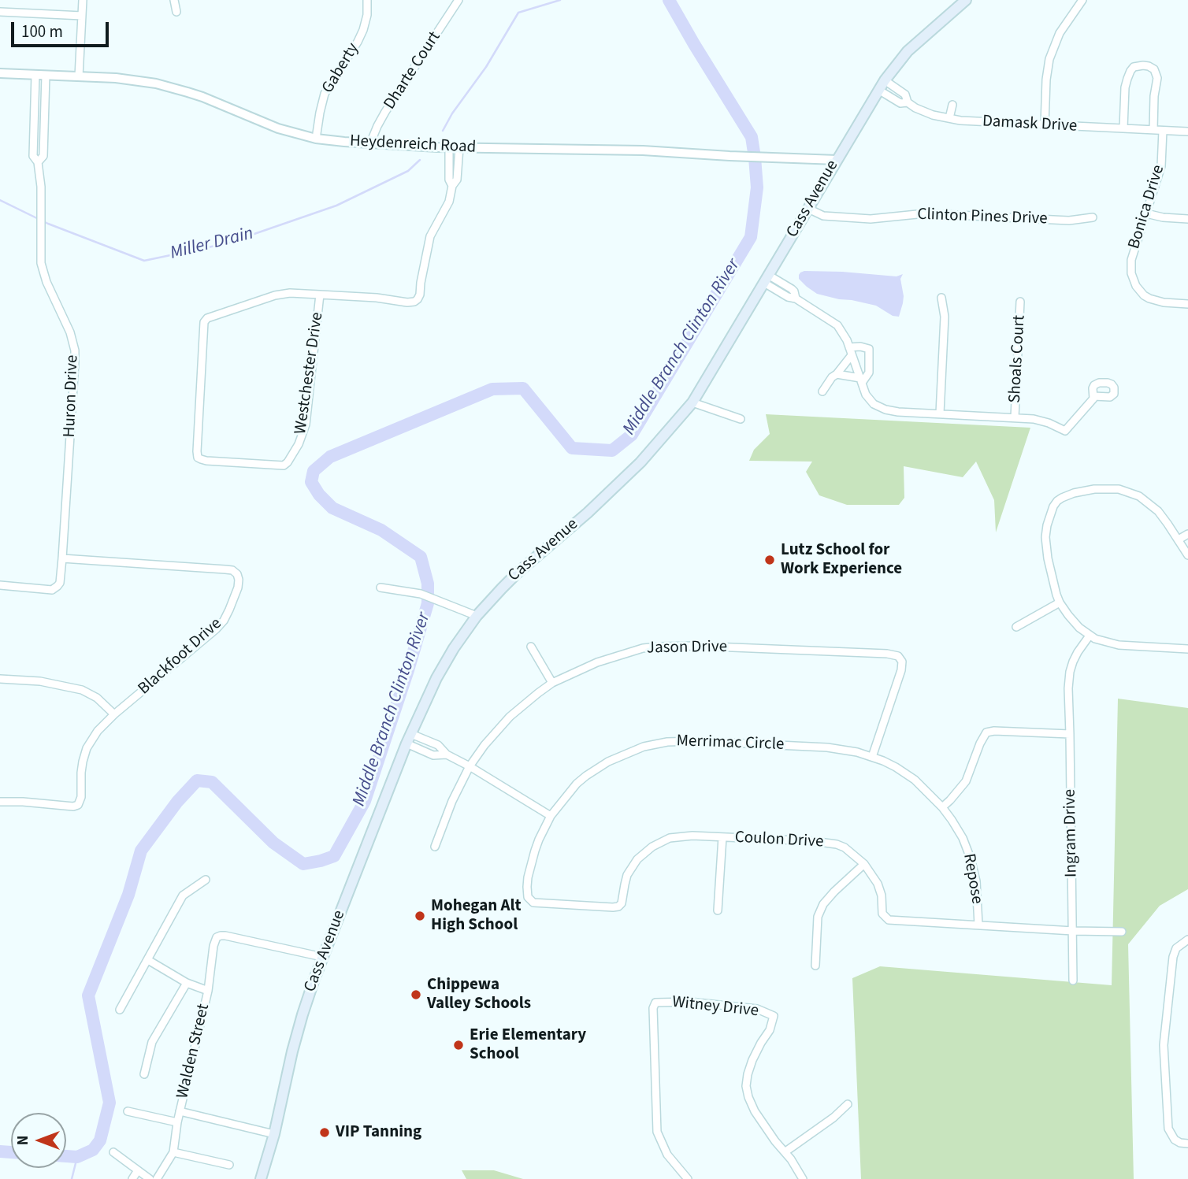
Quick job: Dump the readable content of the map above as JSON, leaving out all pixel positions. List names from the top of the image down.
{
  "streets": {
    "main road": ["Cass Avenue"],
    "street": [
      "Gaberty",
      "Dharte Court",
      "Damask Drive",
      "Heydenreich Road",
      "Bonica Drive",
      "Clinton Pines Drive",
      "Shoals Court",
      "Westchester Drive",
      "Huron Drive",
      "Jason Drive",
      "Blackfoot Drive",
      "Merrimac Circle",
      "Ingram Drive",
      "Coulon Drive",
      "Repose",
      "Witney Drive",
      "Walden Street"
    ]
  },
  "crossings": [
    ["Gaberty", "Heydenreich Road"],
    ["Dharte Court", "Heydenreich Road"],
    ["Damask Drive", "Cass Avenue"],
    ["Damask Drive", "Bonica Drive"],
    ["Heydenreich Road", "Cass Avenue"],
    ["Heydenreich Road", "Westchester Drive"],
    ["Heydenreich Road", "Huron Drive"],
    ["Cass Avenue", "Clinton Pines Drive"],
    ["Cass Avenue", "Walden Street"],
    ["Huron Drive", "Blackfoot Drive"],
    ["Jason Drive", "Merrimac Circle"],
    ["Merrimac Circle", "Coulon Drive"],
    ["Merrimac Circle", "Repose"],
    ["Ingram Drive", "Coulon Drive"],
    ["Coulon Drive", "Repose"]
  ],
  "water": ["Miller Drain", "Middle Branch Clinton River"],
  "places": [
    "Lutz School for Work Experience",
    "Mohegan Alt High School",
    "Chippewa Valley Schools",
    "Erie Elementary School",
    "VIP Tanning"
  ],
  "scale_bar": "100 m",
  "north": "left"
}
